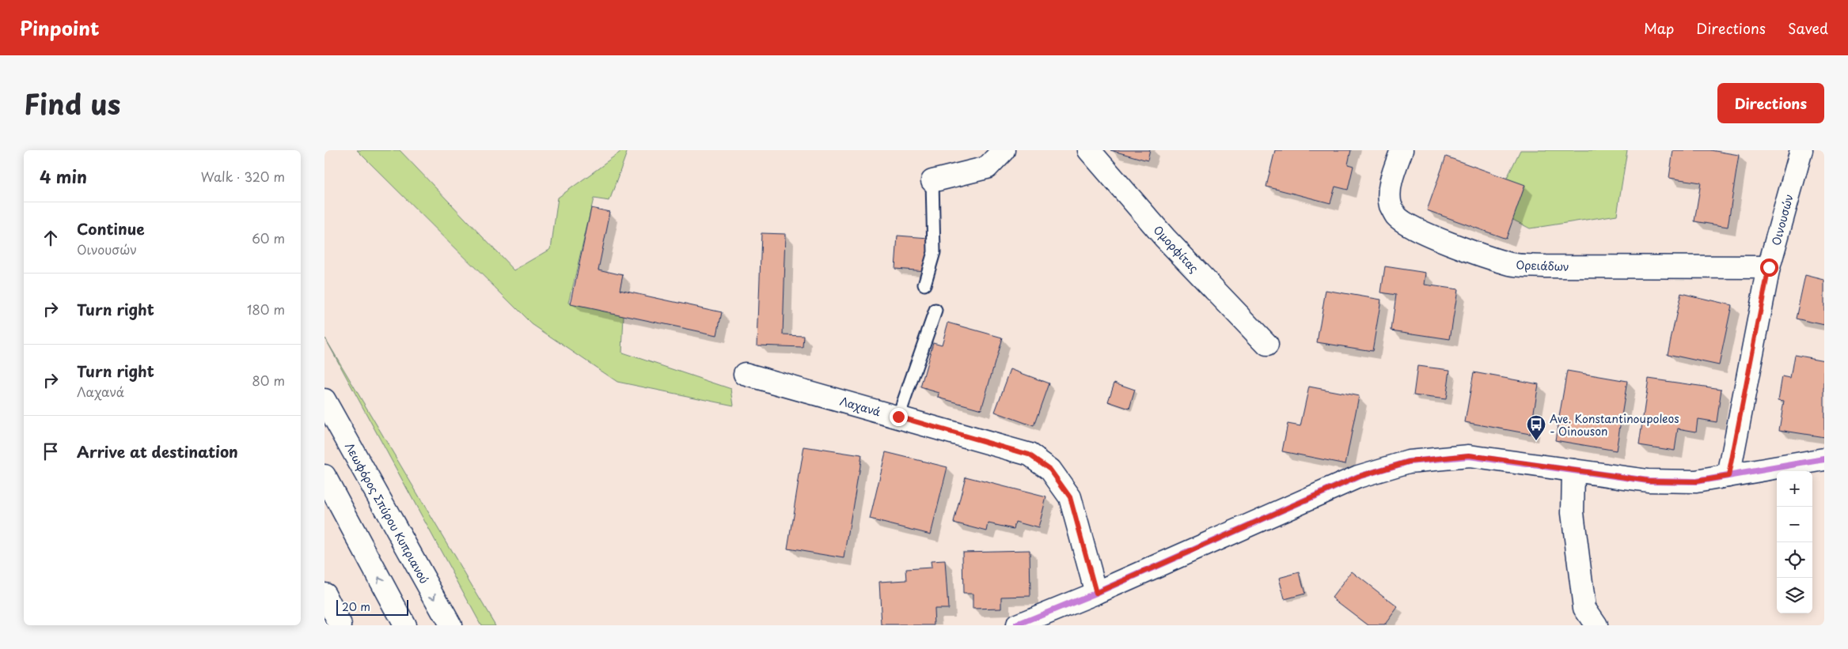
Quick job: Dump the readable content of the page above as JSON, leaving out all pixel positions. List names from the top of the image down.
{
  "streets": {
    "street": [
      "Οινουσών",
      "Ομορφίτας",
      "Ορειάδων",
      "Λαχανά",
      "Λεωφόρος Σπύρου Κυπριανού"
    ]
  },
  "crossings": [
    ["Οινουσών", "Ορειάδων"]
  ],
  "places": {
    "bus stop": ["Ave. Konstantinoupoleos - Oinouson"]
  },
  "scale_bar": "20 m",
  "page": {
    "header": "Pinpoint",
    "nav": ["Map", "Directions", "Saved"],
    "title": "Find us",
    "buttons": "Directions",
    "heading": ["4 min", "Walk · 320 m"],
    "list": [
      ["Continue", "Οινουσών", "60 m"],
      ["Turn right", "180 m"],
      ["Turn right", "Λαχανά", "80 m"],
      "Arrive at destination"
    ],
    "map_buttons": ["+", "−"],
    "scale": "20 m"
  }
}
